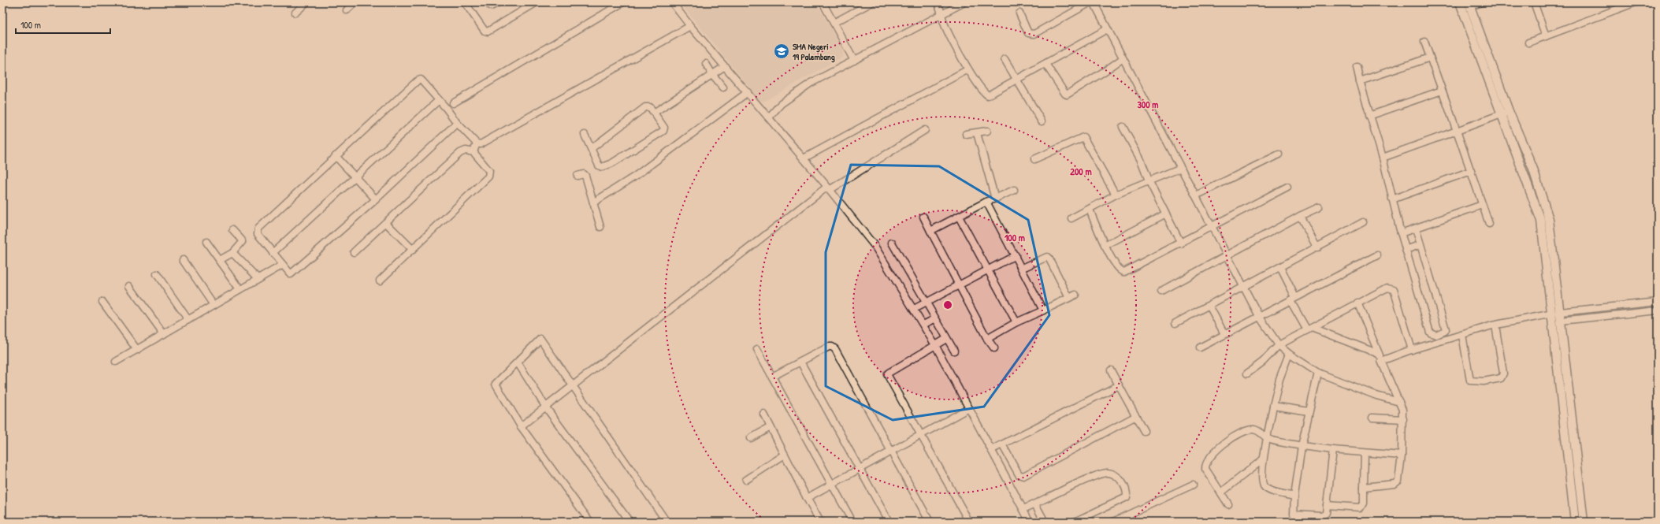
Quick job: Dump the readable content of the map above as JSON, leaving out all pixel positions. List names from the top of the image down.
{
  "places": {
    "school or university": ["SMA Negeri 19 Palembang"]
  },
  "scale_bar": "100 m",
  "rings": ["300 m", "200 m", "100 m"]
}
